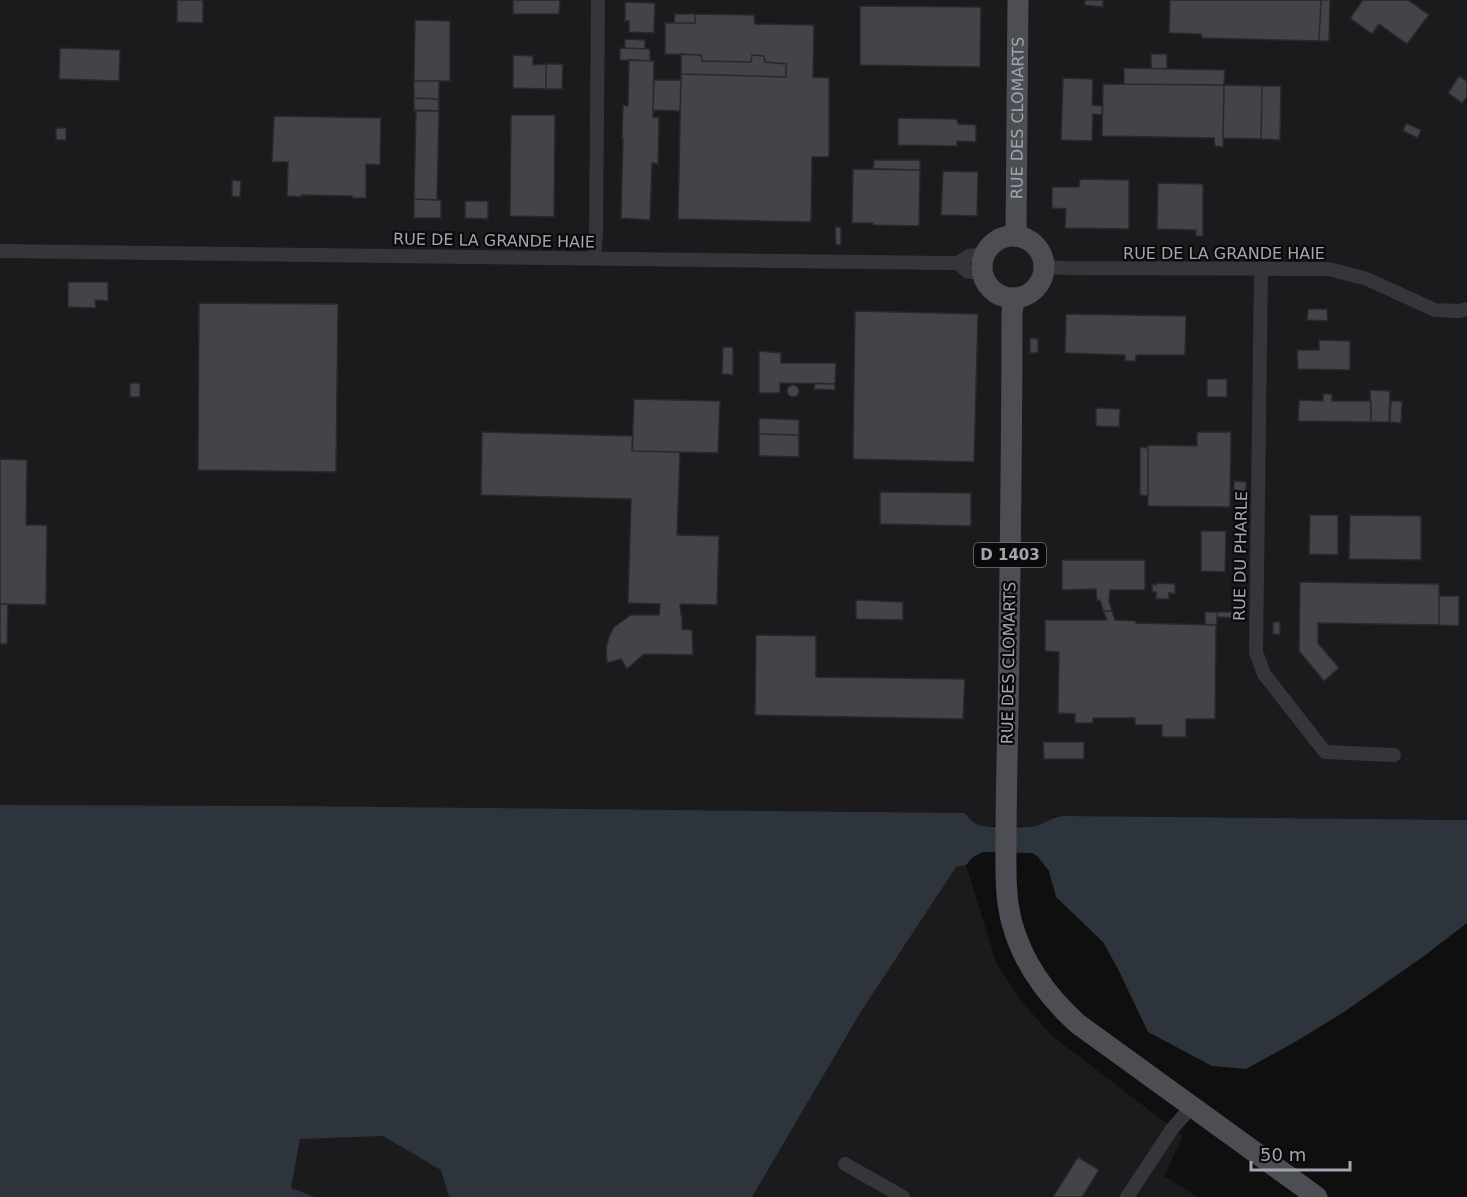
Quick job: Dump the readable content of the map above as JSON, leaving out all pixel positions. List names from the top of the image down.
{
  "streets": {
    "main road": ["RUE DES CLOMARTS", "D 1403"],
    "street": ["RUE DE LA GRANDE HAIE", "RUE DU PHARLE"]
  },
  "crossings": [
    ["RUE DES CLOMARTS", "RUE DE LA GRANDE HAIE"],
    ["RUE DES CLOMARTS", "D 1403"],
    ["RUE DE LA GRANDE HAIE", "RUE DU PHARLE"]
  ],
  "scale_bar": "50 m"
}
